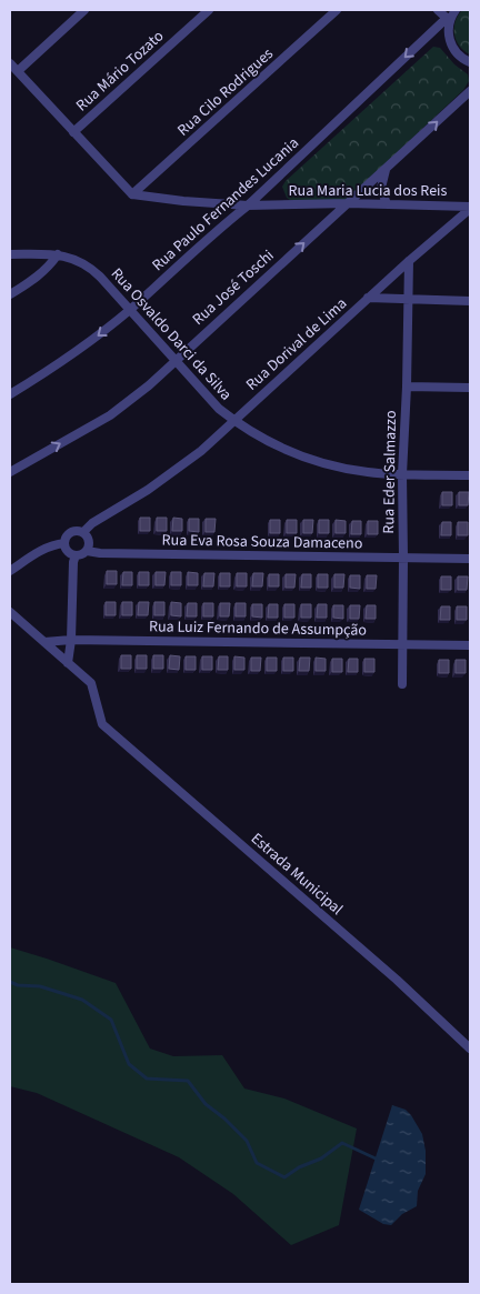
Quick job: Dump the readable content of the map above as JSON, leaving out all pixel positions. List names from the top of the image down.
{
  "streets": {
    "street": [
      "Rua Mário Tozato",
      "Rua Cilo Rodrigues",
      "Rua Maria Lucia dos Reis",
      "Rua Paulo Fernandes Lucania",
      "Rua José Toschi",
      "Rua Osvaldo Darci da Silva",
      "Rua Dorival de Lima",
      "Rua Eder Salmazzo",
      "Rua Eva Rosa Souza Damaceno",
      "Rua Luiz Fernando de Assumpção",
      "Estrada Municipal"
    ]
  },
  "crossings": [
    ["Rua Cilo Rodrigues", "Rua Maria Lucia dos Reis"],
    ["Rua Maria Lucia dos Reis", "Rua Paulo Fernandes Lucania"],
    ["Rua Maria Lucia dos Reis", "Rua José Toschi"],
    ["Rua Maria Lucia dos Reis", "Rua Dorival de Lima"],
    ["Rua Paulo Fernandes Lucania", "Rua Osvaldo Darci da Silva"],
    ["Rua José Toschi", "Rua Osvaldo Darci da Silva"],
    ["Rua Osvaldo Darci da Silva", "Rua Dorival de Lima"],
    ["Rua Osvaldo Darci da Silva", "Rua Eder Salmazzo"],
    ["Rua Dorival de Lima", "Rua Eder Salmazzo"],
    ["Rua Dorival de Lima", "Rua Eva Rosa Souza Damaceno"],
    ["Rua Eder Salmazzo", "Rua Eva Rosa Souza Damaceno"],
    ["Rua Eder Salmazzo", "Rua Luiz Fernando de Assumpção"]
  ],
  "one_way": ["Rua Paulo Fernandes Lucania", "Rua José Toschi"]
}
